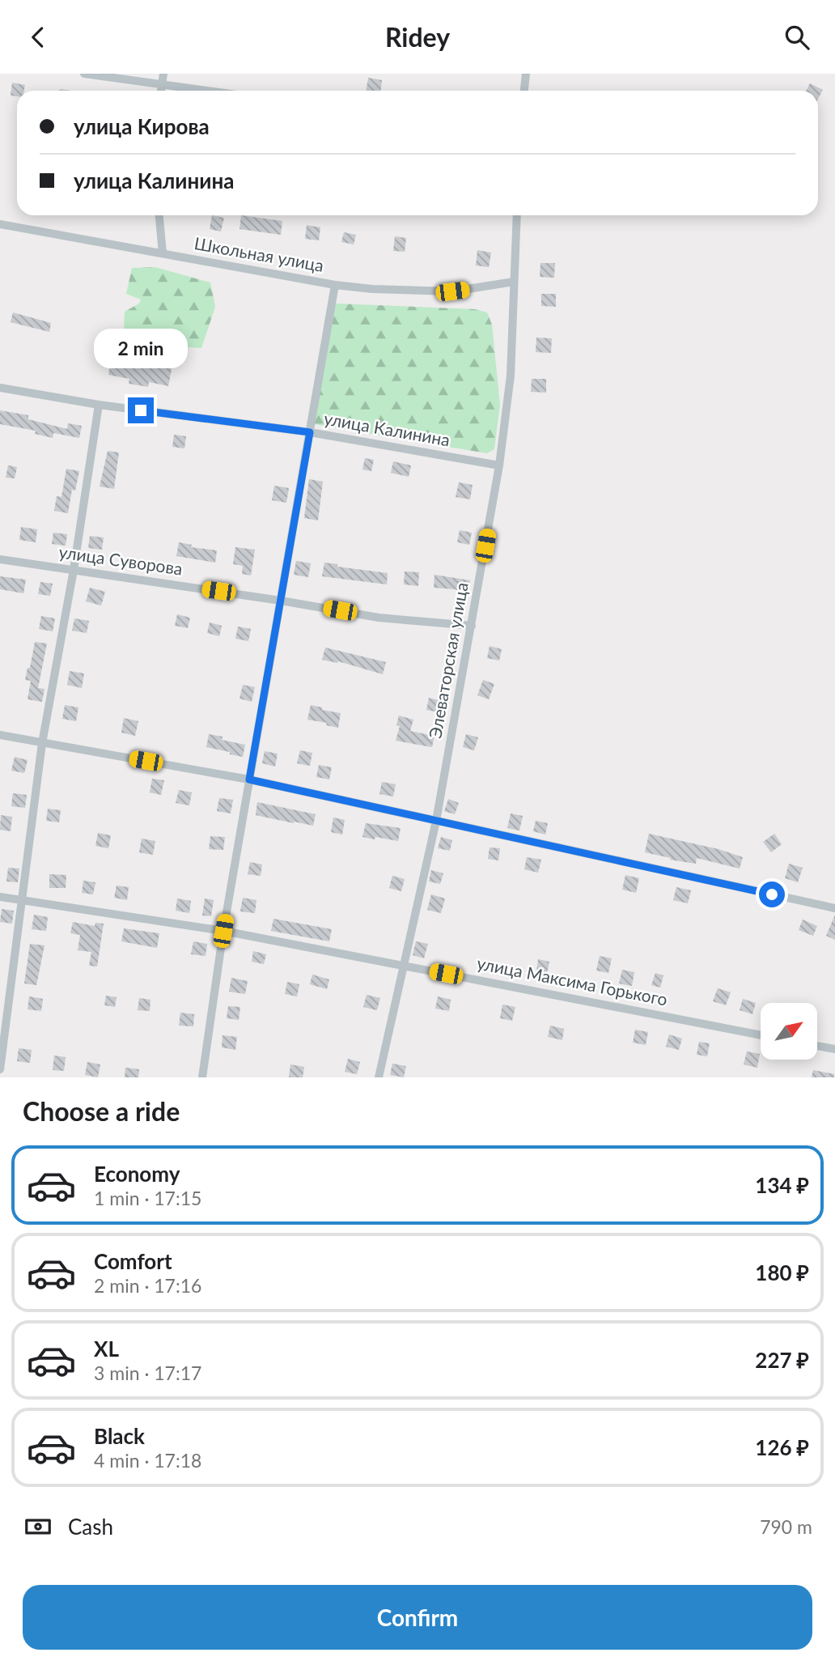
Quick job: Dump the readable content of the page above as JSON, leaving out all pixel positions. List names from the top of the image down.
{
  "streets": {
    "street": [
      "Школьная улица",
      "улица Калинина",
      "улица Суворова",
      "Элеваторская улица",
      "улица Максима Горького"
    ]
  },
  "crossings": [
    ["Школьная улица", "Элеваторская улица"],
    ["улица Калинина", "Элеваторская улица"],
    ["улица Суворова", "Элеваторская улица"],
    ["Элеваторская улица", "улица Максима Горького"]
  ],
  "north": "top right",
  "page": {
    "header": "Ridey",
    "banner": ["улица Кирова", "улица Калинина"],
    "bubble": "2 min",
    "heading": "Choose a ride",
    "list": [
      {
        "name": "Economy",
        "note": "1 min · 17:15",
        "value": "134 ₽"
      },
      {
        "name": "Comfort",
        "note": "2 min · 17:16",
        "value": "180 ₽"
      },
      {
        "name": "XL",
        "note": "3 min · 17:17",
        "value": "227 ₽"
      },
      {
        "name": "Black",
        "note": "4 min · 17:18",
        "value": "126 ₽"
      }
    ],
    "pay": ["Cash", "790 m"],
    "buttons": "Confirm"
  }
}
